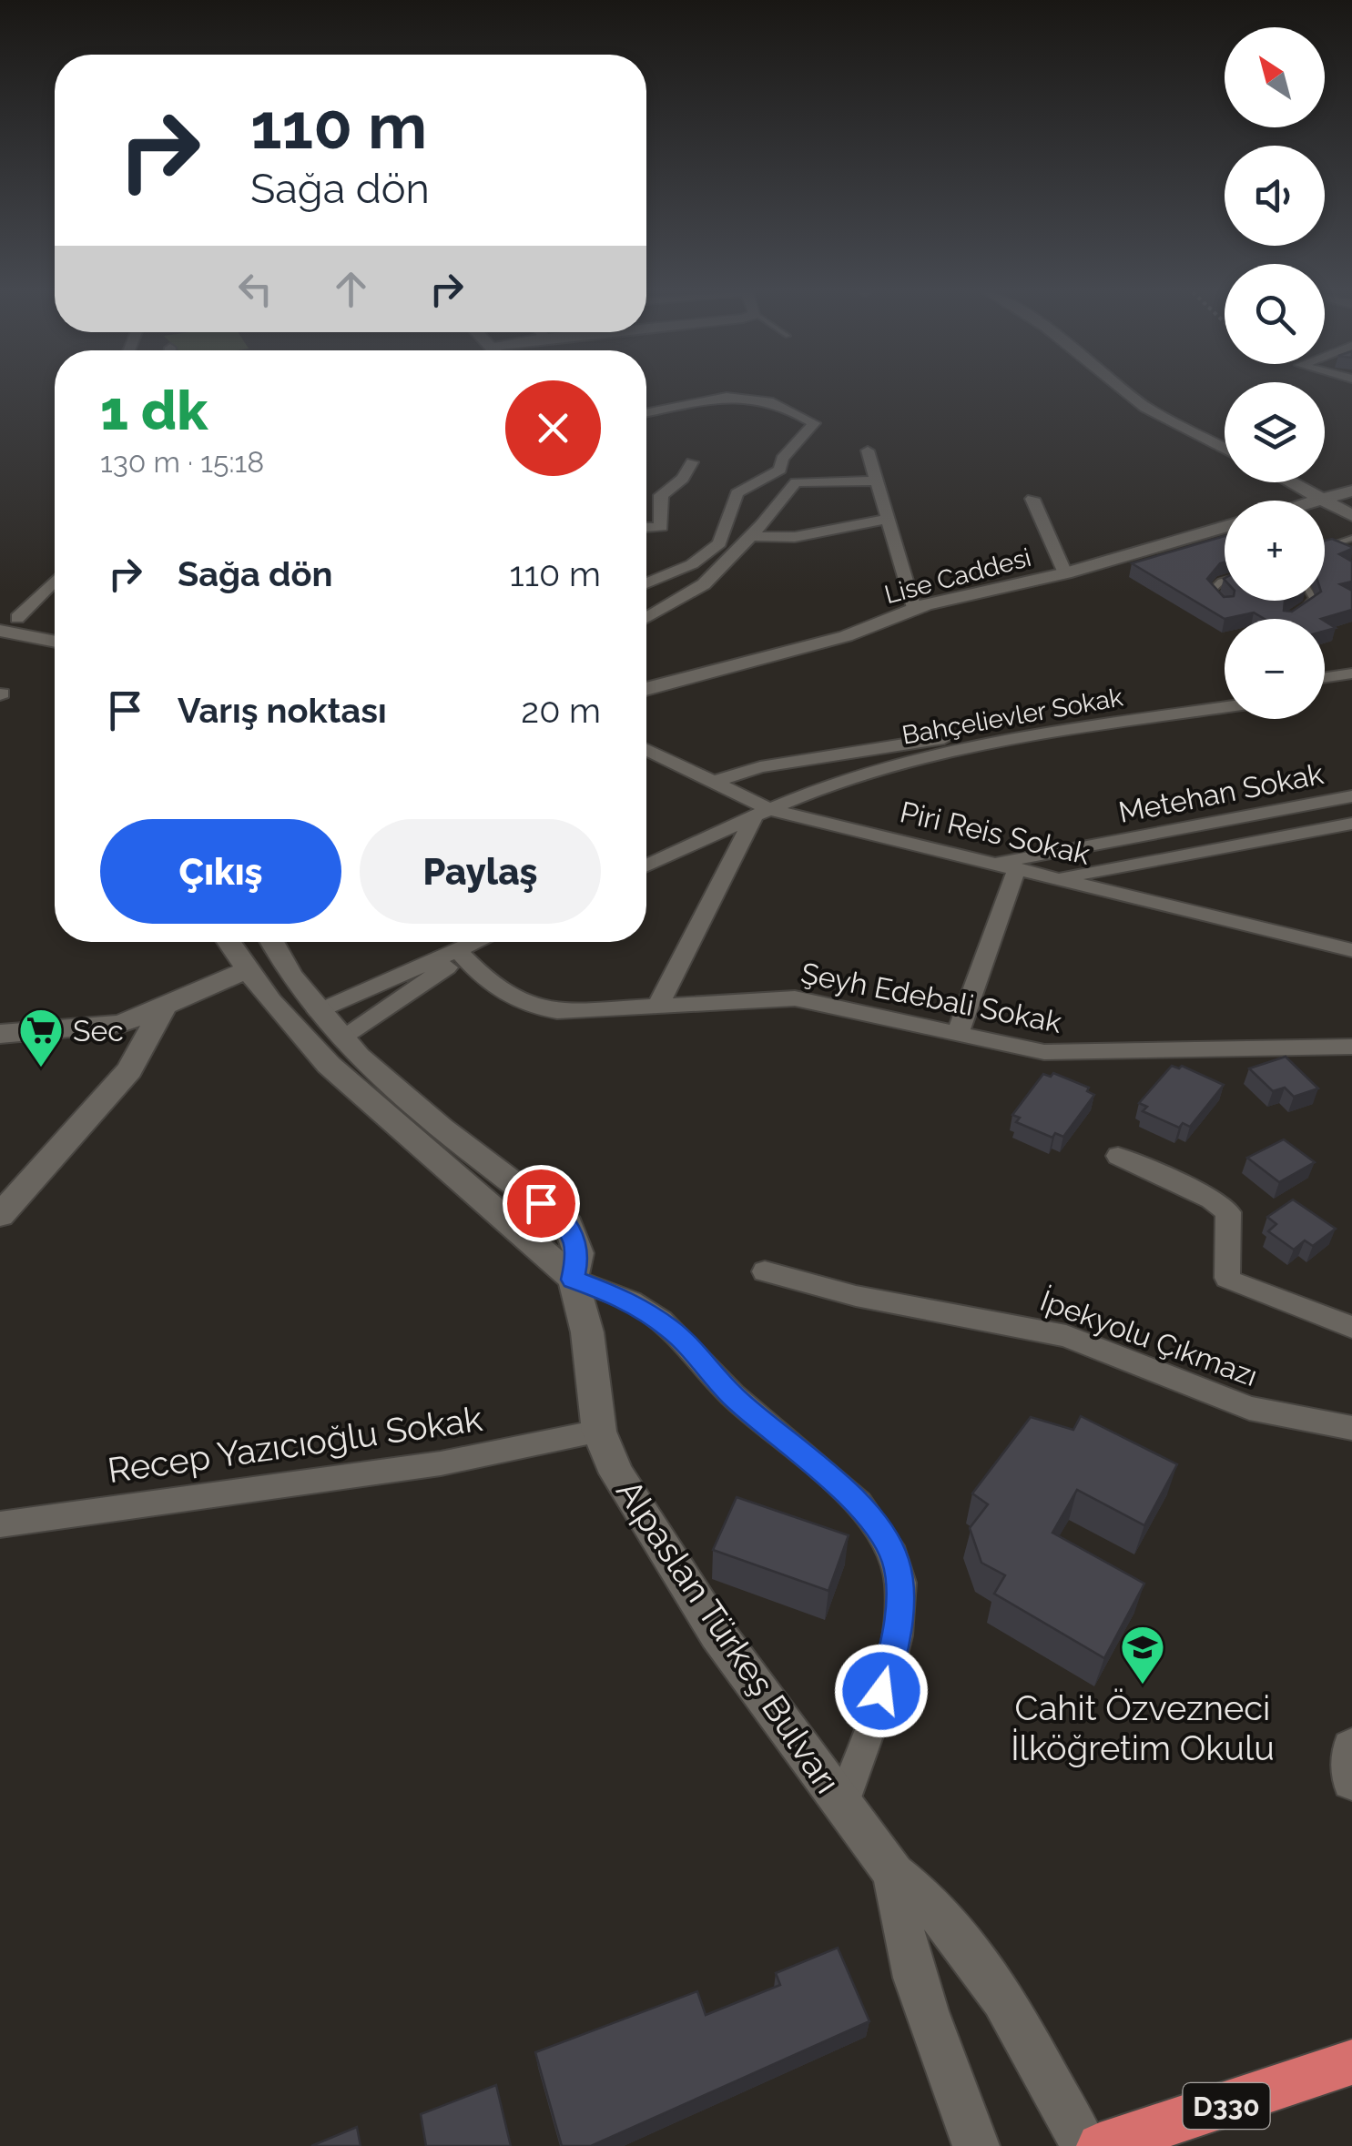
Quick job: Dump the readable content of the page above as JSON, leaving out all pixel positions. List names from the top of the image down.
{
  "streets": {
    "highway": ["D330"],
    "street": [
      "Lise Caddesi",
      "Bahçelievler Sokak",
      "Metehan Sokak",
      "Piri Reis Sokak",
      "Şeyh Edebali Sokak",
      "İpekyolu Çıkmazı",
      "Recep Yazıcıoğlu Sokak",
      "Alpaslan Türkeş Bulvarı"
    ]
  },
  "crossings": [
    ["Bahçelievler Sokak", "Piri Reis Sokak"],
    ["Metehan Sokak", "Piri Reis Sokak"],
    ["Recep Yazıcıoğlu Sokak", "Alpaslan Türkeş Bulvarı"]
  ],
  "places": {
    "supermarket": ["Sec"],
    "school or university": ["Cahit Özvezneci İlköğretim Okulu"]
  },
  "north": "top left",
  "page": {
    "map_buttons": ["+", "−"],
    "turn": ["110 m", "Sağa dön"],
    "heading": ["1 dk", "130 m · 15:18"],
    "list": [
      {
        "name": "Sağa dön",
        "value": "110 m"
      },
      {
        "name": "Varış noktası",
        "value": "20 m"
      }
    ],
    "buttons": ["Çıkış", "Paylaş"]
  }
}
